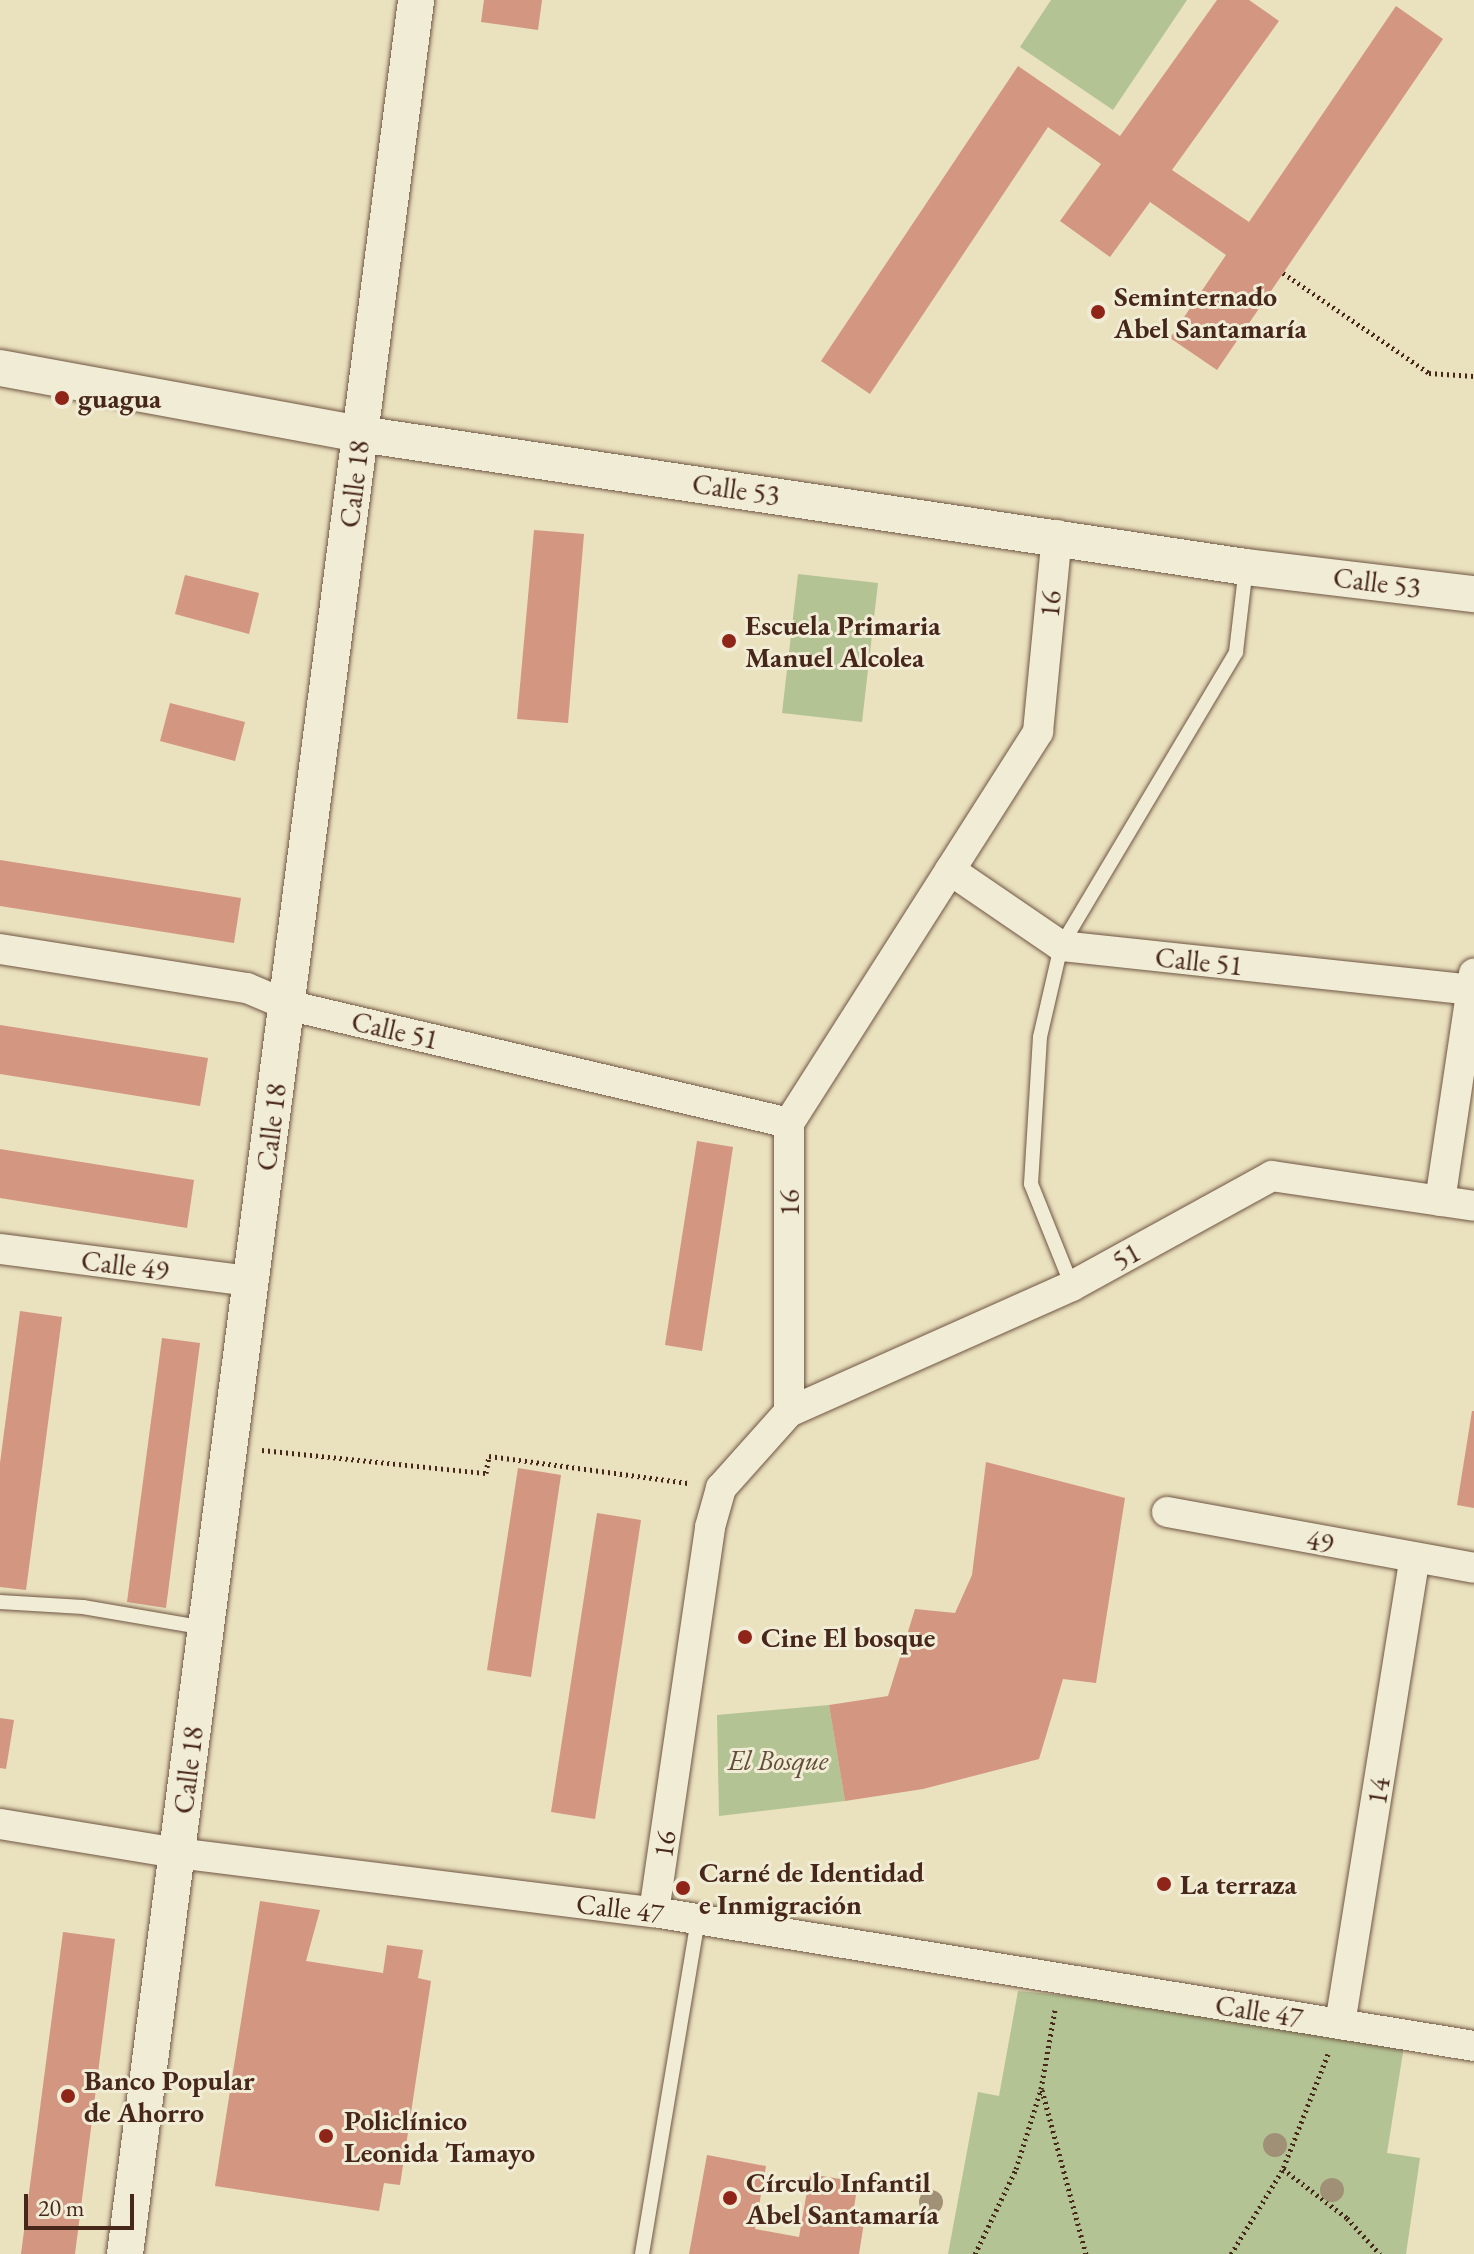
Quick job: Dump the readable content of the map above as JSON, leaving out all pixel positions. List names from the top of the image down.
{
  "streets": {
    "street": [
      "Calle 18",
      "Calle 53",
      "16",
      "Calle 51",
      "51",
      "Calle 49",
      "49",
      "14",
      "Calle 47"
    ]
  },
  "crossings": [
    ["Calle 18", "Calle 53"],
    ["Calle 18", "Calle 51"],
    ["Calle 18", "Calle 49"],
    ["Calle 18", "Calle 47"],
    ["Calle 53", "16"],
    ["16", "Calle 51"],
    ["16", "51"],
    ["16", "Calle 47"],
    ["49", "14"],
    ["14", "Calle 47"]
  ],
  "parks": ["El Bosque"],
  "places": [
    "Seminternado Abel Santamaría",
    "guagua",
    "Escuela Primaria Manuel Alcolea",
    "Cine El bosque",
    "La terraza",
    "Carné de Identidad e Inmigración",
    "Banco Popular de Ahorro",
    "Policlínico Leonida Tamayo",
    "Círculo Infantil Abel Santamaría"
  ],
  "scale_bar": "20 m"
}
